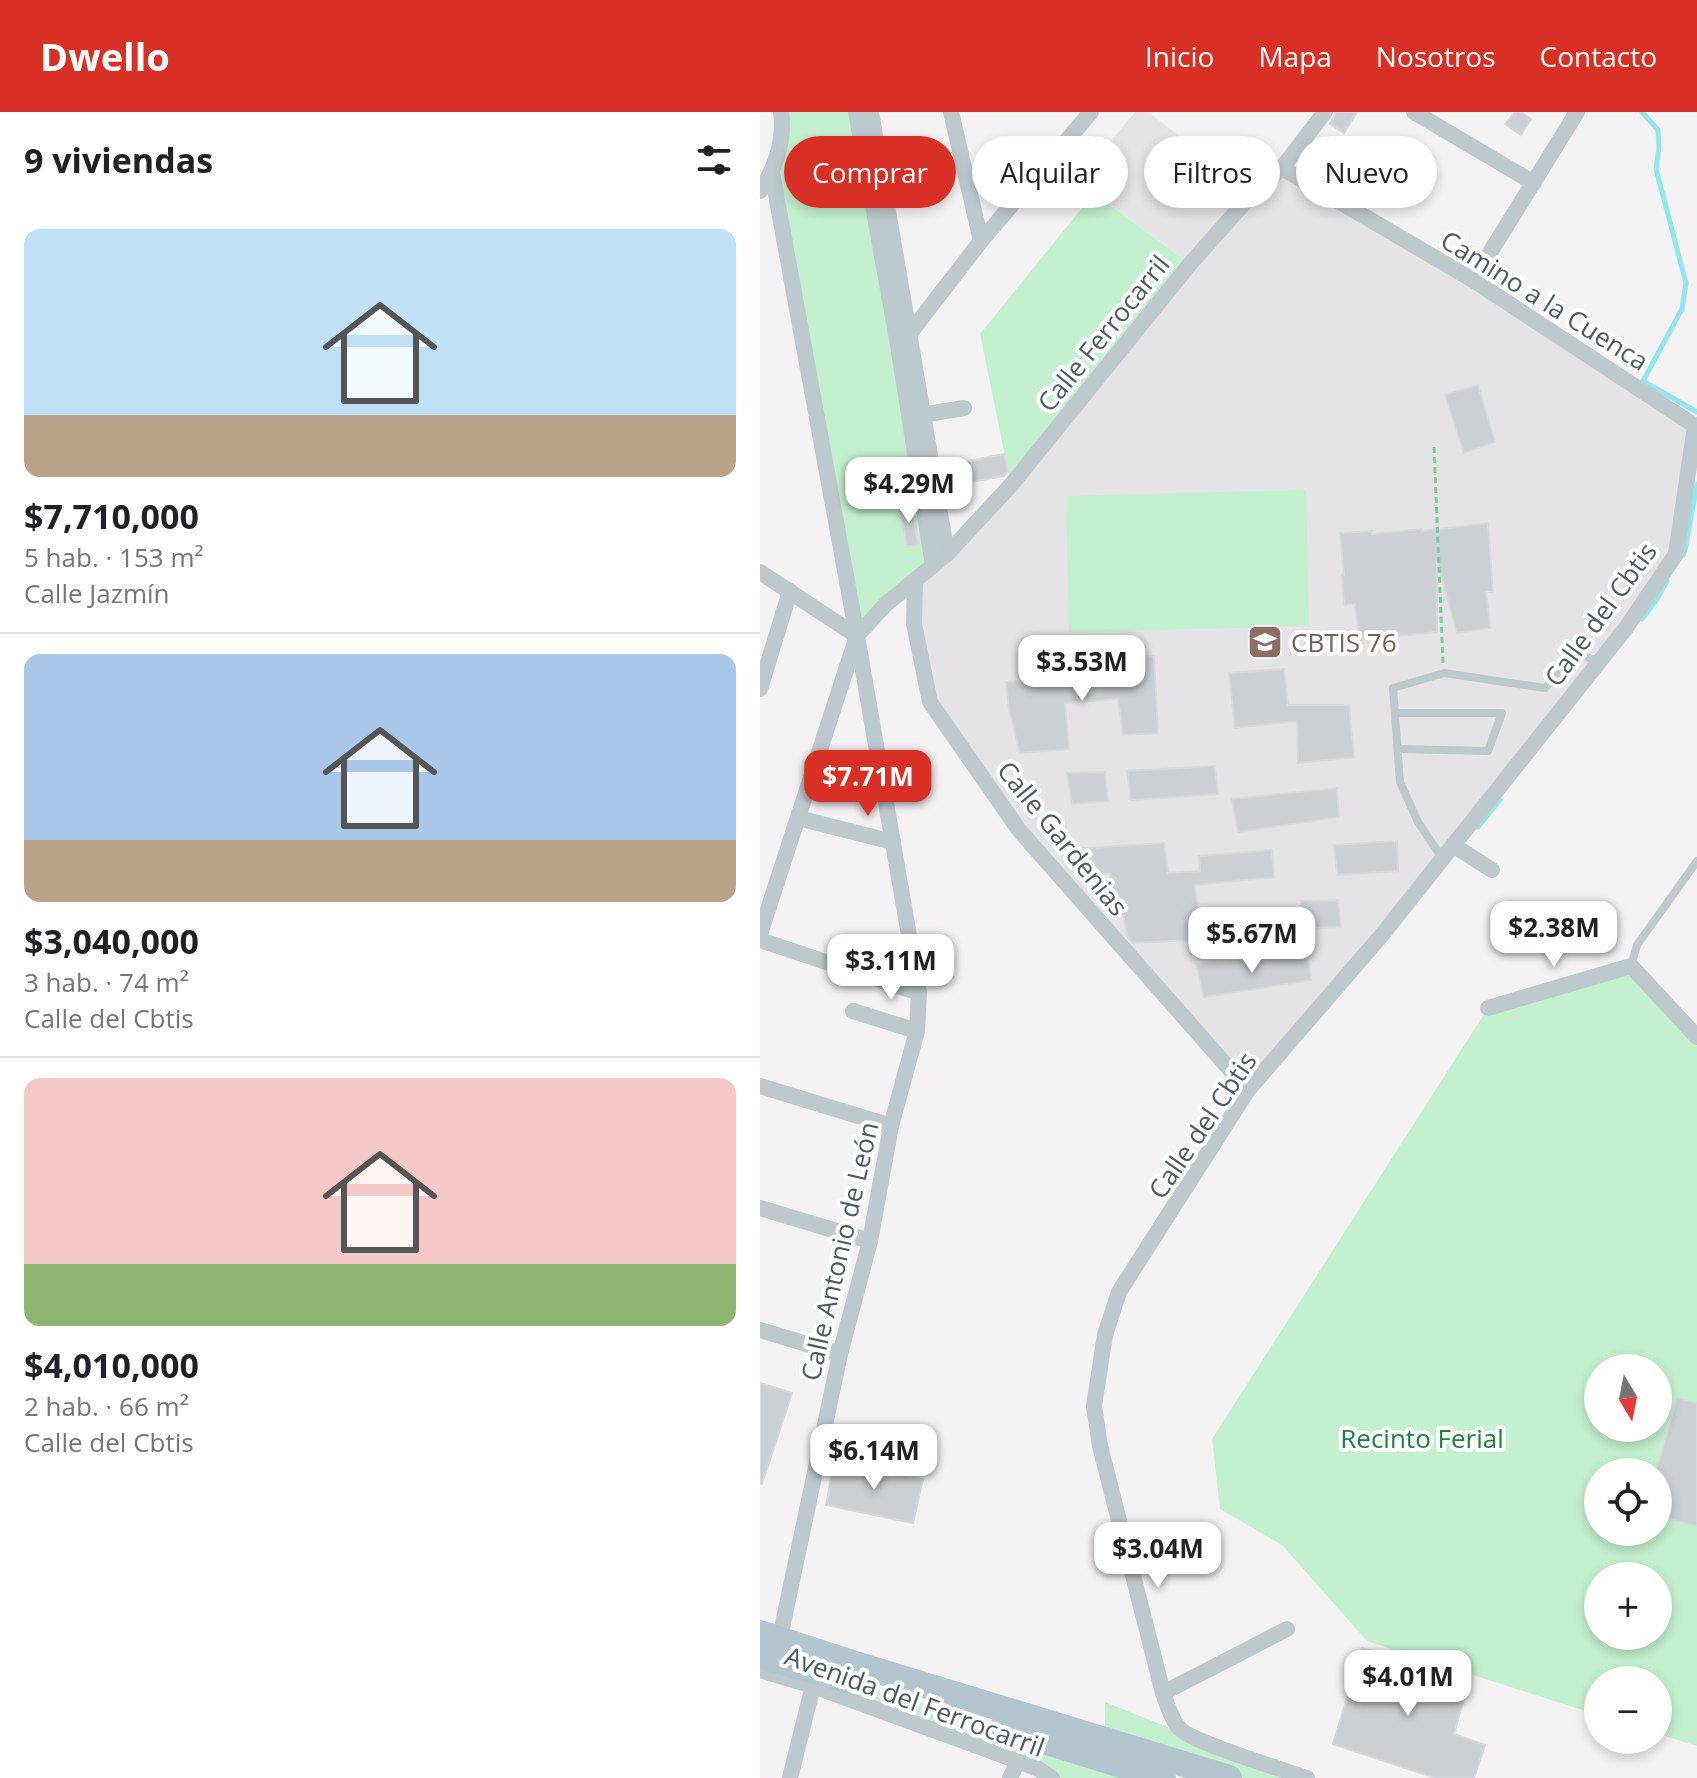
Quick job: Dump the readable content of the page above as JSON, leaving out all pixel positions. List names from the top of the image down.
{
  "streets": {
    "street": [
      "Camino a la Cuenca",
      "Calle Ferrocarril",
      "Calle del Cbtis",
      "Calle Gardenias",
      "Calle Antonio de León",
      "Avenida del Ferrocarril"
    ]
  },
  "crossings": [
    ["Camino a la Cuenca", "Calle Ferrocarril"],
    ["Camino a la Cuenca", "Calle del Cbtis"],
    ["Calle Ferrocarril", "Calle Gardenias"],
    ["Calle Ferrocarril", "Calle Antonio de León"],
    ["Calle del Cbtis", "Calle Gardenias"],
    ["Calle Antonio de León", "Avenida del Ferrocarril"]
  ],
  "parks": ["Recinto Ferial"],
  "places": {
    "school or university": ["CBTIS 76"]
  },
  "north": "bottom",
  "page": {
    "header": "Dwello",
    "nav": [
      "Inicio",
      "Mapa",
      "Nosotros",
      "Contacto"
    ],
    "heading": "9 viviendas",
    "chip": [
      "Comprar",
      "Alquilar",
      "Filtros",
      "Nuevo"
    ],
    "list": [
      {
        "name": "$7,710,000",
        "note": "5 hab. · 153 m² · Calle Jazmín"
      },
      {
        "name": "$3,040,000",
        "note": "3 hab. · 74 m² · Calle del Cbtis"
      },
      {
        "name": "$4,010,000",
        "note": "2 hab. · 66 m² · Calle del Cbtis"
      }
    ],
    "price": [
      "$4.29M",
      "$3.53M",
      "$7.71M",
      "$2.38M",
      "$5.67M",
      "$3.11M",
      "$6.14M",
      "$3.04M",
      "$4.01M"
    ],
    "map_buttons": ["+", "−"]
  }
}
